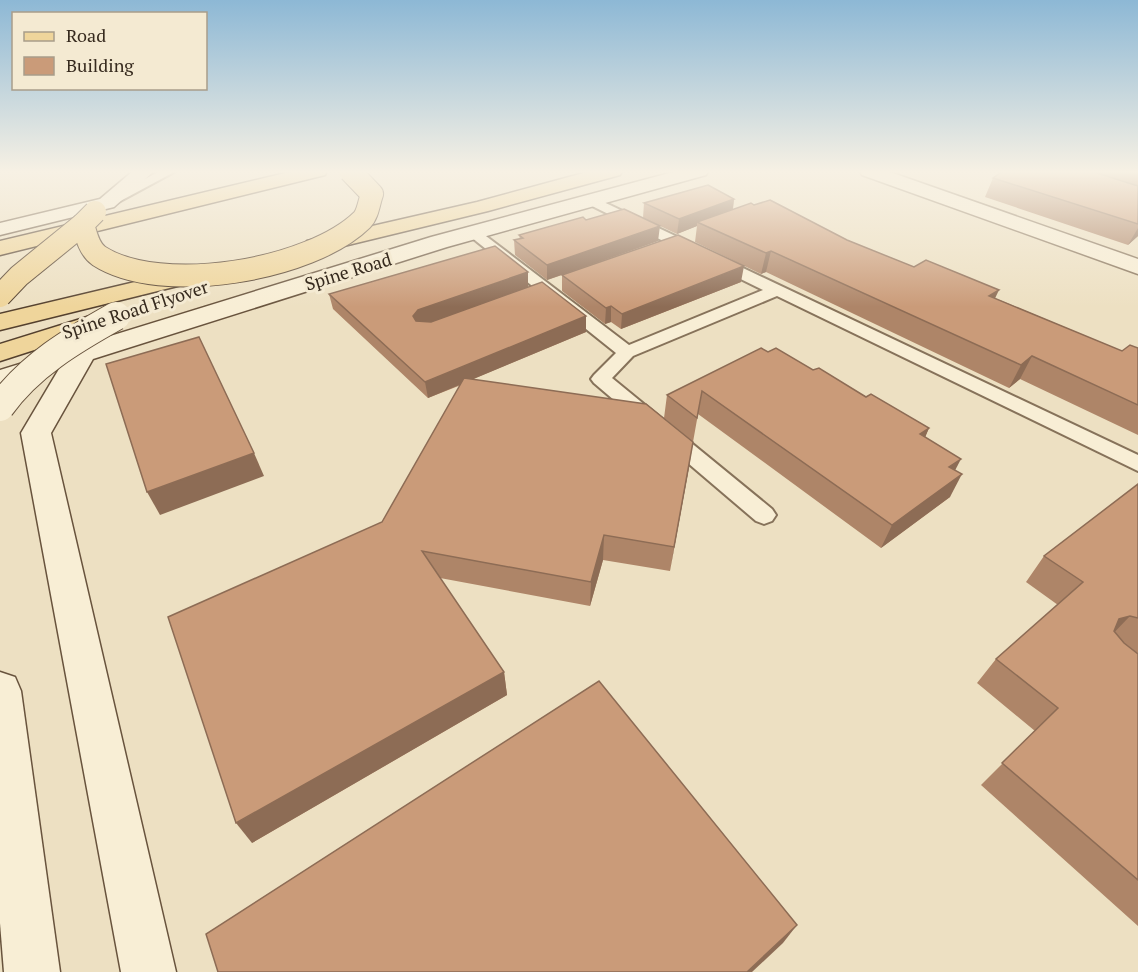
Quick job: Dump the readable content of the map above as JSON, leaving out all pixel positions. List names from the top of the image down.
{
  "streets": {
    "main road": ["Spine Road", "Spine Road Flyover"]
  },
  "legend": ["Road", "Building"]
}
